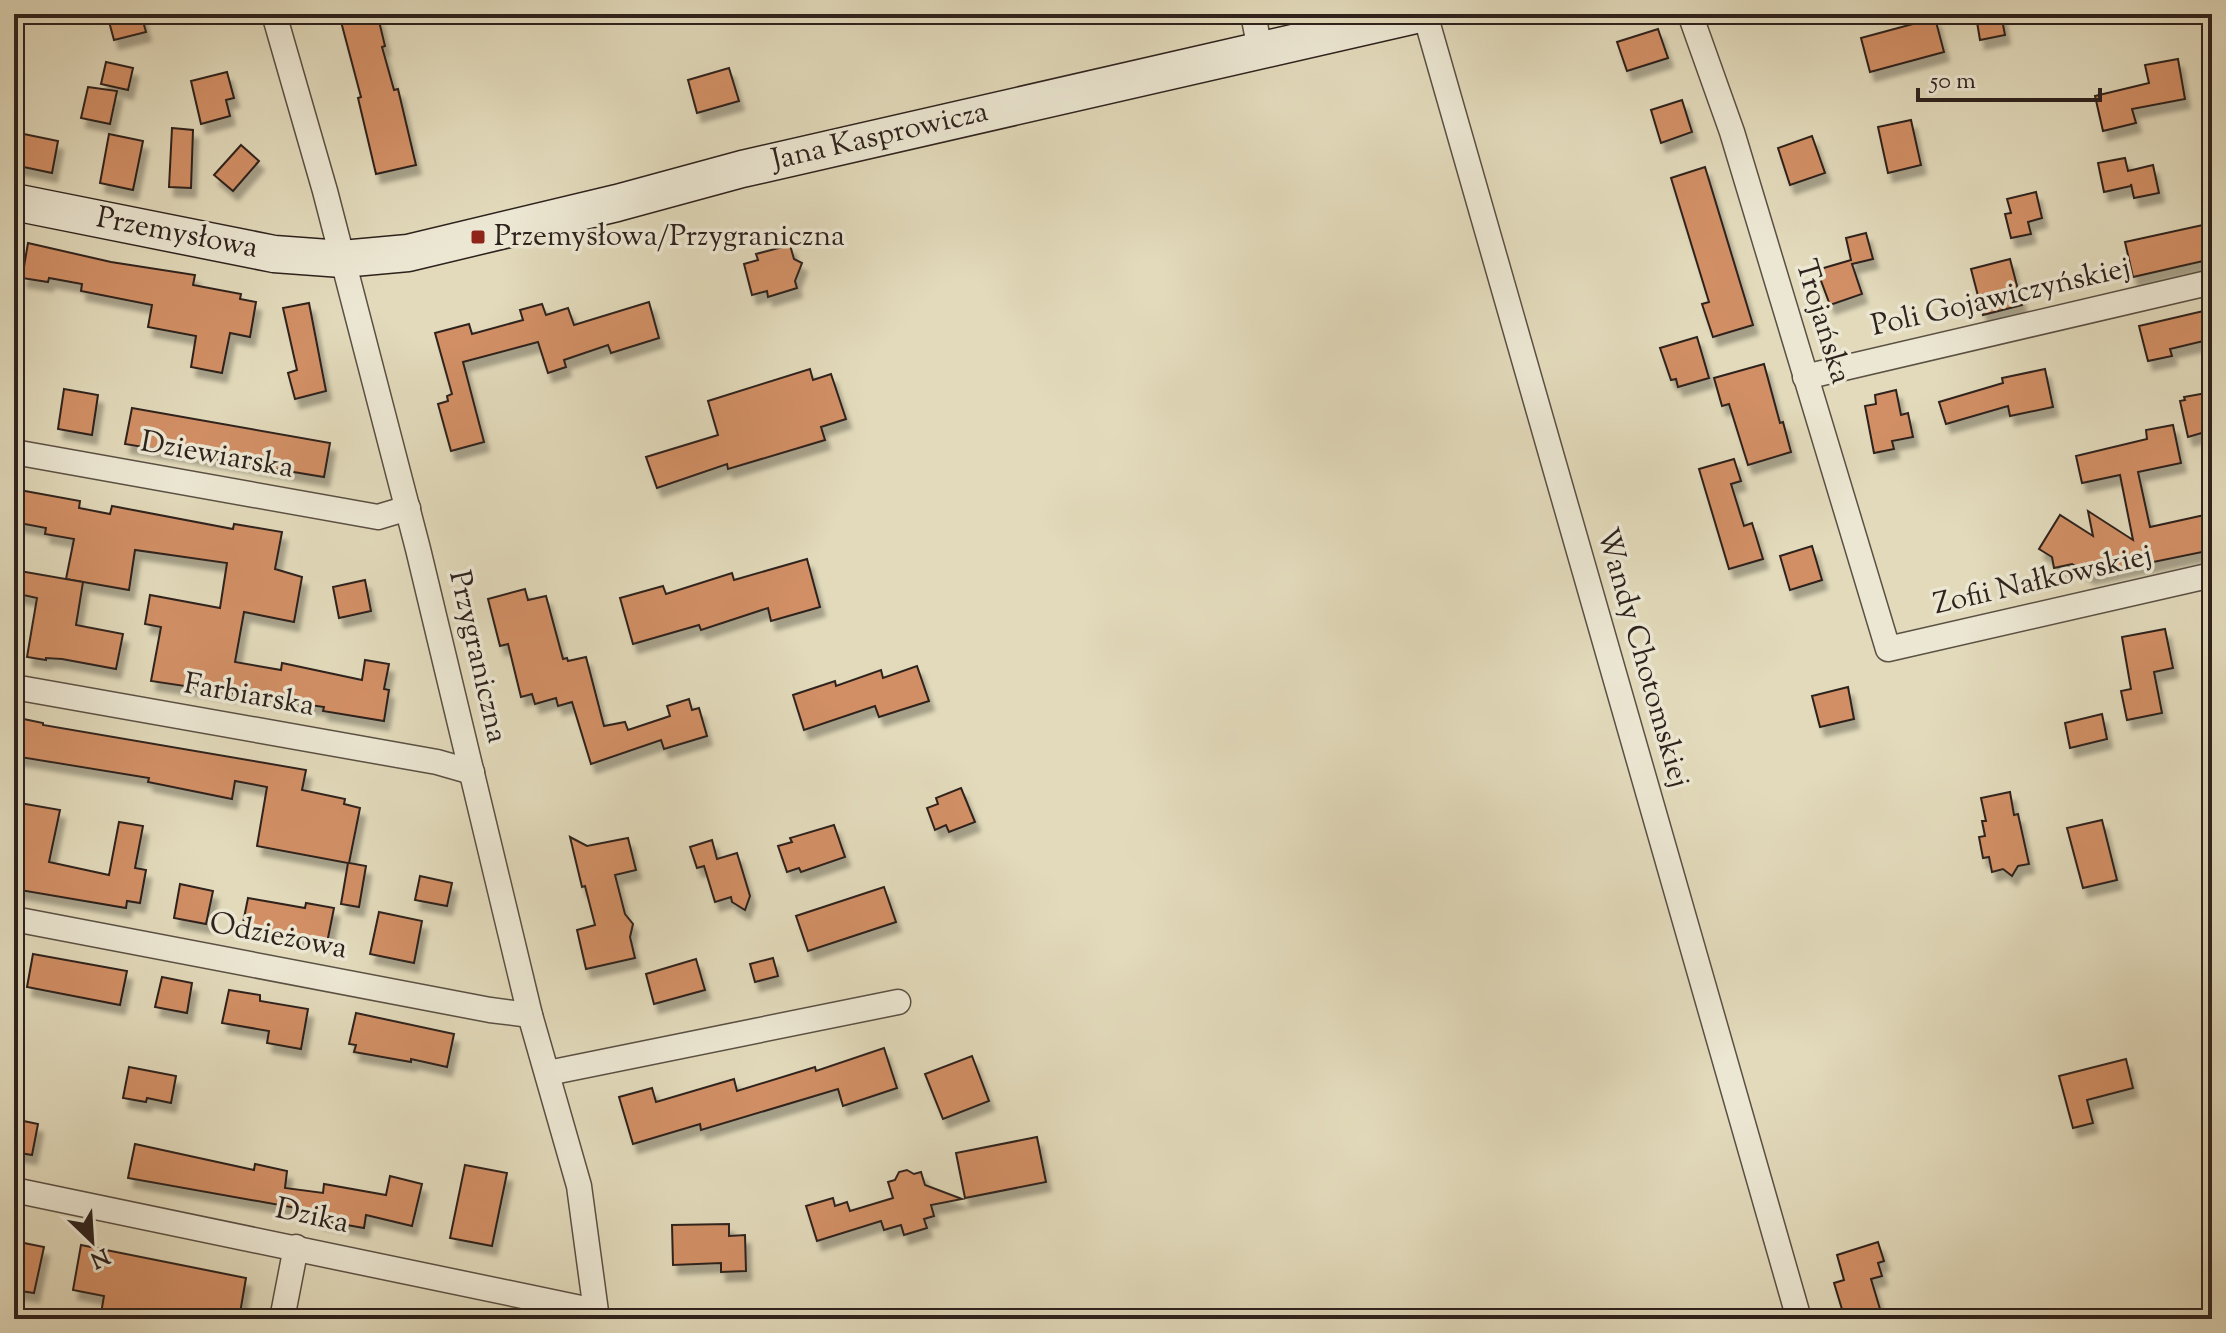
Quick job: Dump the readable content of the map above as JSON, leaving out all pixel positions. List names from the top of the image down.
{
  "streets": {
    "street": [
      "Jana Kasprowicza",
      "Przemysłowa",
      "Poli Gojawiczyńskiej",
      "Trojańska",
      "Dziewiarska",
      "Zofii Nałkowskiej",
      "Przygraniczna",
      "Wandy Chotomskiej",
      "Farbiarska",
      "Odzieżowa",
      "Dzika"
    ]
  },
  "crossings": [
    ["Jana Kasprowicza", "Przemysłowa"],
    ["Jana Kasprowicza", "Przygraniczna"],
    ["Jana Kasprowicza", "Wandy Chotomskiej"],
    ["Przemysłowa", "Przygraniczna"],
    ["Poli Gojawiczyńskiej", "Trojańska"],
    ["Trojańska", "Zofii Nałkowskiej"],
    ["Dziewiarska", "Przygraniczna"],
    ["Przygraniczna", "Farbiarska"],
    ["Przygraniczna", "Odzieżowa"],
    ["Przygraniczna", "Dzika"]
  ],
  "places": {
    "transit": ["Przemysłowa/Przygraniczna"]
  },
  "scale_bar": "50 m",
  "north": "bottom right"
}
